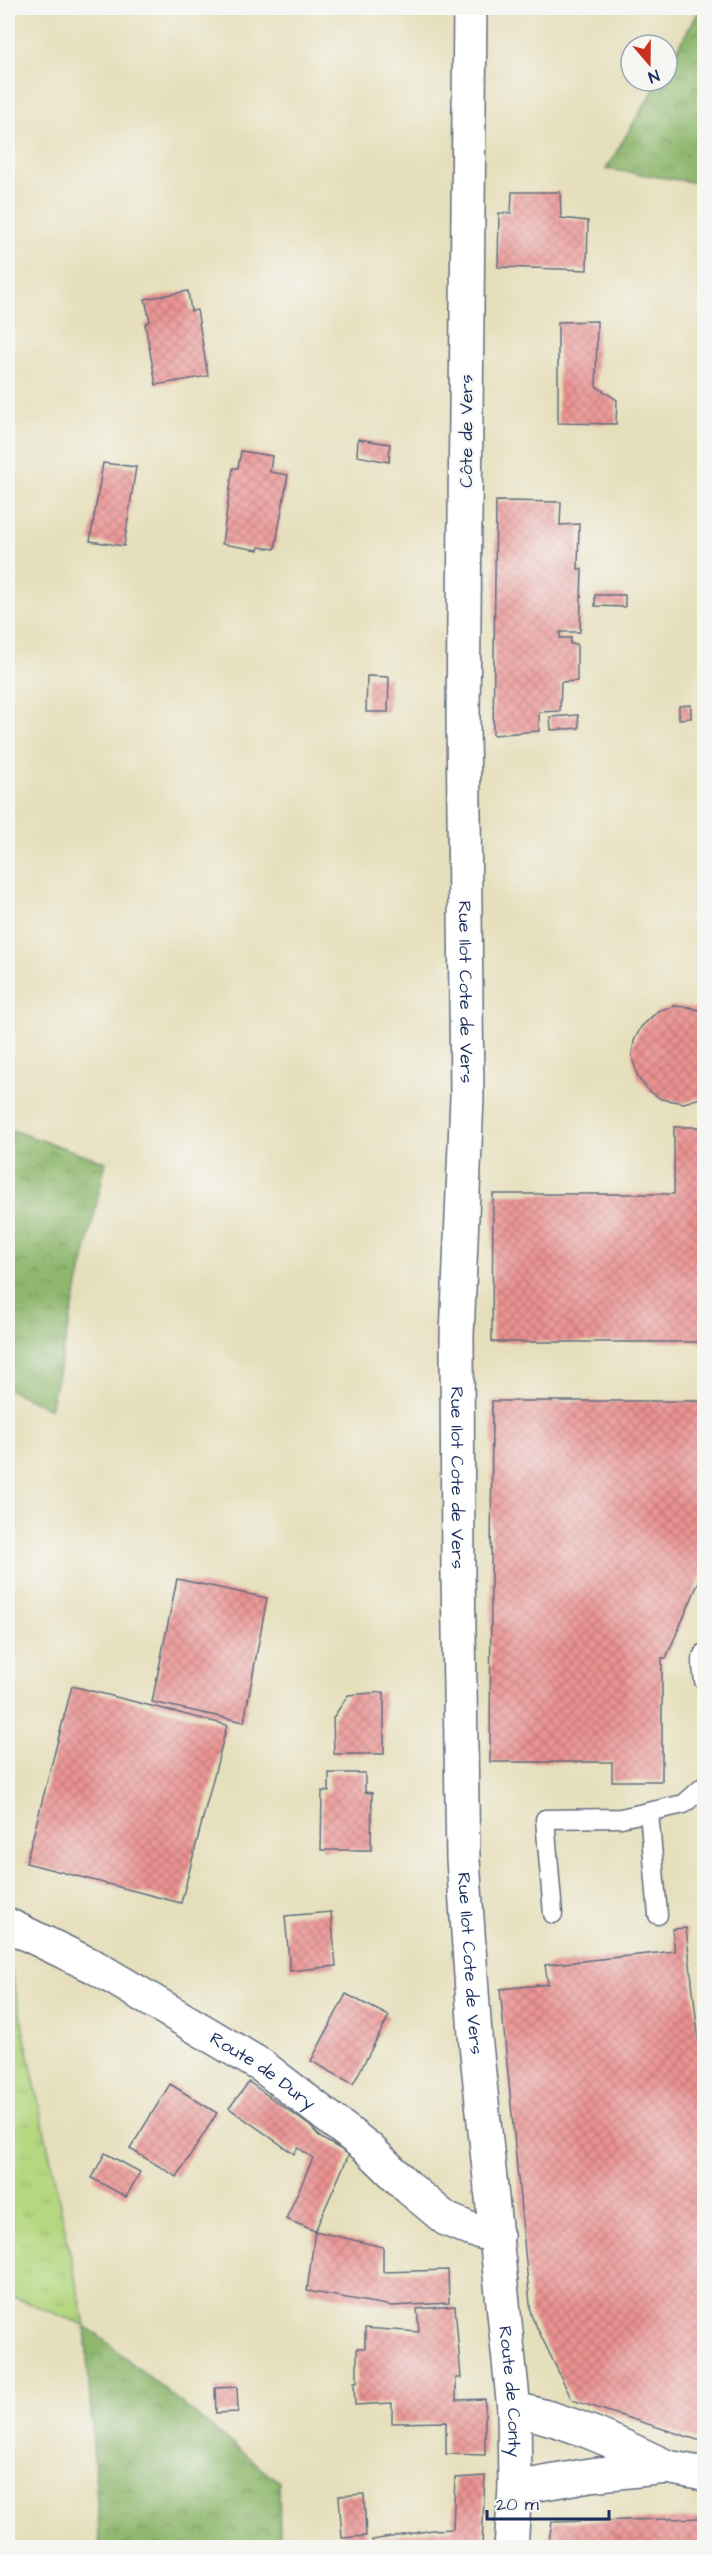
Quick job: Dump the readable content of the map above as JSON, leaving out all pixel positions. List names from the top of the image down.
{
  "streets": {
    "street": [
      "Côte de Vers",
      "Rue Ilot Cote de Vers",
      "Route de Dury",
      "Route de Conty"
    ]
  },
  "crossings": [
    ["Côte de Vers", "Rue Ilot Cote de Vers"],
    ["Rue Ilot Cote de Vers", "Route de Dury"],
    ["Rue Ilot Cote de Vers", "Route de Conty"],
    ["Route de Dury", "Route de Conty"]
  ],
  "scale_bar": "20 m",
  "north": "bottom"
}
